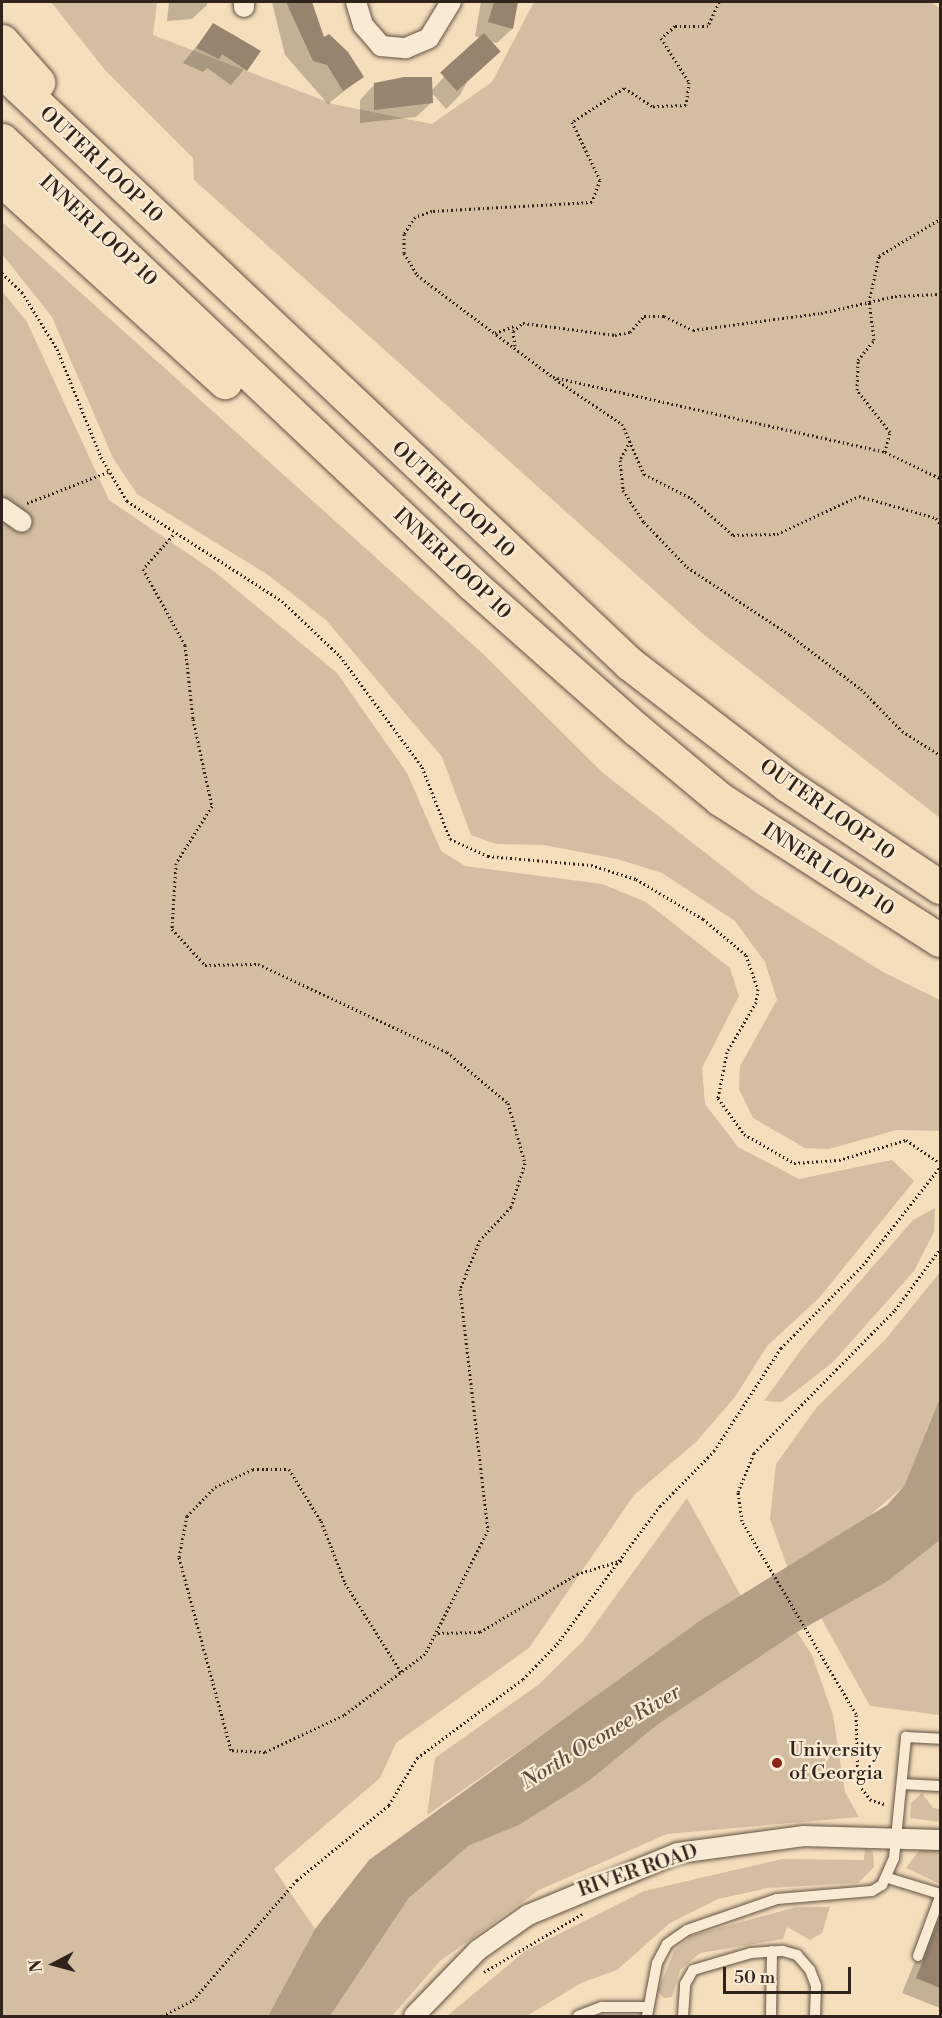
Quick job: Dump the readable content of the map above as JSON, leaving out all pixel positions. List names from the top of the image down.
{
  "streets": {
    "highway": ["OUTER LOOP 10", "INNER LOOP 10"],
    "street": ["RIVER ROAD"]
  },
  "water": ["North Oconee River"],
  "places": ["University of Georgia"],
  "scale_bar": "50 m",
  "north": "left"
}
